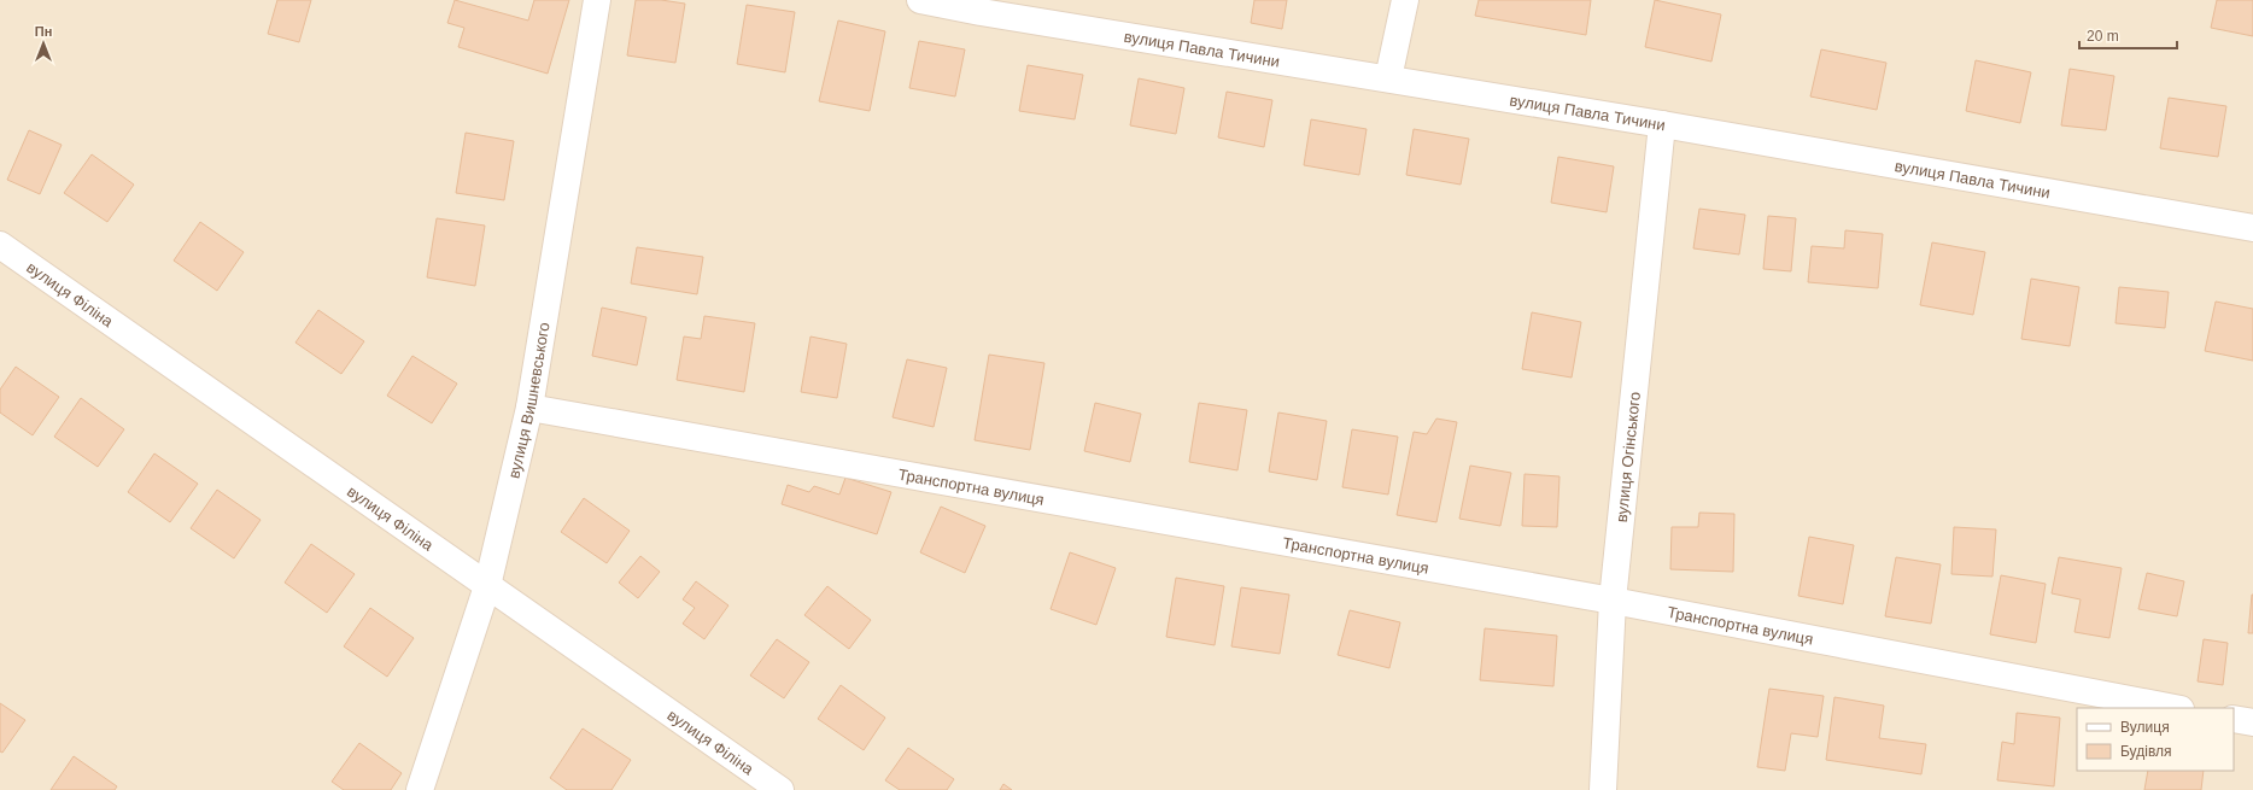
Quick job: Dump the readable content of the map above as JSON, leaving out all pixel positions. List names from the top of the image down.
{
  "streets": {
    "street": [
      "вулиця Павла Тичини",
      "вулиця Філіна",
      "вулиця Вишневського",
      "вулиця Огінського",
      "Транспортна вулиця"
    ]
  },
  "crossings": [
    ["вулиця Павла Тичини", "вулиця Огінського"],
    ["вулиця Філіна", "вулиця Вишневського"],
    ["вулиця Вишневського", "Транспортна вулиця"],
    ["вулиця Огінського", "Транспортна вулиця"]
  ],
  "legend": ["Вулиця", "Будівля"],
  "scale_bar": "20 m",
  "north": "top"
}
